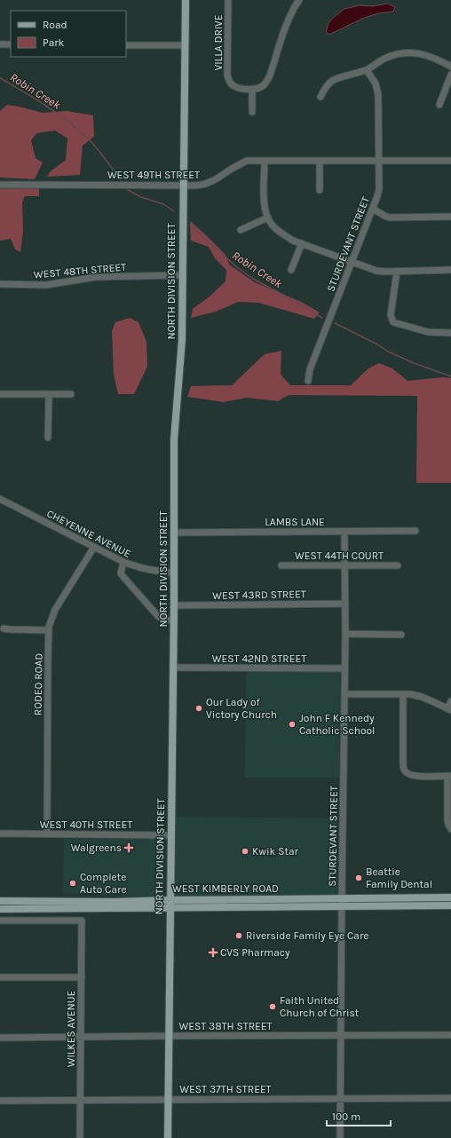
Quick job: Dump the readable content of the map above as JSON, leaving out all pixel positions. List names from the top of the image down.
{
  "streets": {
    "main road": ["NORTH DIVISION STREET", "WEST KIMBERLY ROAD"],
    "street": [
      "VILLA DRIVE",
      "WEST 49TH STREET",
      "STURDEVANT STREET",
      "WEST 48TH STREET",
      "LAMBS LANE",
      "CHEYENNE AVENUE",
      "WEST 44TH COURT",
      "WEST 43RD STREET",
      "WEST 42ND STREET",
      "RODEO ROAD",
      "WEST 40TH STREET",
      "WEST 38TH STREET",
      "WILKES AVENUE",
      "WEST 37TH STREET"
    ]
  },
  "crossings": [
    ["WEST 49TH STREET", "STURDEVANT STREET"],
    ["WEST 49TH STREET", "NORTH DIVISION STREET"],
    ["STURDEVANT STREET", "WEST 44TH COURT"],
    ["STURDEVANT STREET", "WEST 43RD STREET"],
    ["STURDEVANT STREET", "WEST 42ND STREET"],
    ["STURDEVANT STREET", "WEST KIMBERLY ROAD"],
    ["STURDEVANT STREET", "WEST 38TH STREET"],
    ["STURDEVANT STREET", "WEST 37TH STREET"],
    ["WEST 48TH STREET", "NORTH DIVISION STREET"],
    ["NORTH DIVISION STREET", "LAMBS LANE"],
    ["NORTH DIVISION STREET", "CHEYENNE AVENUE"],
    ["NORTH DIVISION STREET", "WEST 43RD STREET"],
    ["NORTH DIVISION STREET", "WEST 42ND STREET"],
    ["NORTH DIVISION STREET", "WEST 40TH STREET"],
    ["NORTH DIVISION STREET", "WEST KIMBERLY ROAD"],
    ["NORTH DIVISION STREET", "WEST 38TH STREET"],
    ["NORTH DIVISION STREET", "WEST 37TH STREET"],
    ["CHEYENNE AVENUE", "RODEO ROAD"],
    ["RODEO ROAD", "WEST 40TH STREET"],
    ["WEST 38TH STREET", "WILKES AVENUE"],
    ["WILKES AVENUE", "WEST 37TH STREET"]
  ],
  "water": ["Robin Creek"],
  "places": {
    "other": [
      "Our Lady of Victory Church",
      "John F Kennedy Catholic School",
      "Kwik Star",
      "Beattie Family Dental",
      "Complete Auto Care",
      "Riverside Family Eye Care",
      "Faith United Church of Christ"
    ],
    "health": ["Walgreens", "CVS Pharmacy"]
  },
  "legend": ["Road", "Park"],
  "scale_bar": "100 m"
}
